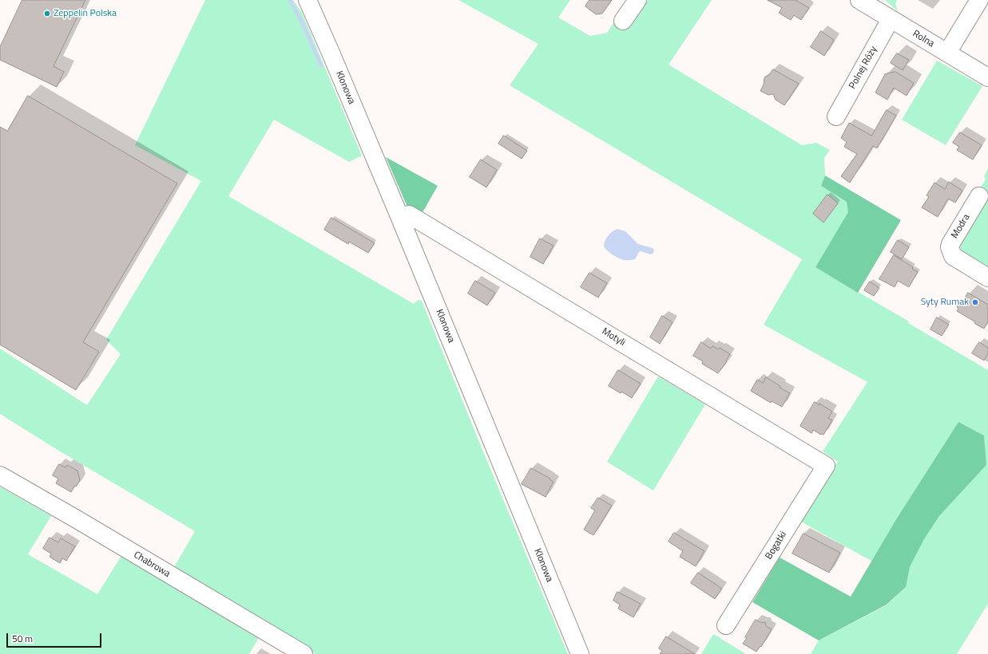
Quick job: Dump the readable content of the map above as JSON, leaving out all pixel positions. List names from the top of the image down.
{
  "streets": {
    "street": [
      "Rolna",
      "Polnej Róży",
      "Klonowa",
      "Modra",
      "Motyli",
      "Bogatki",
      "Chabrowa"
    ]
  },
  "crossings": [
    ["Rolna", "Polnej Róży"],
    ["Klonowa", "Motyli"],
    ["Motyli", "Bogatki"]
  ],
  "places": ["Zeppelin Polska", "Syty Rumak"],
  "scale_bar": "50 m"
}
